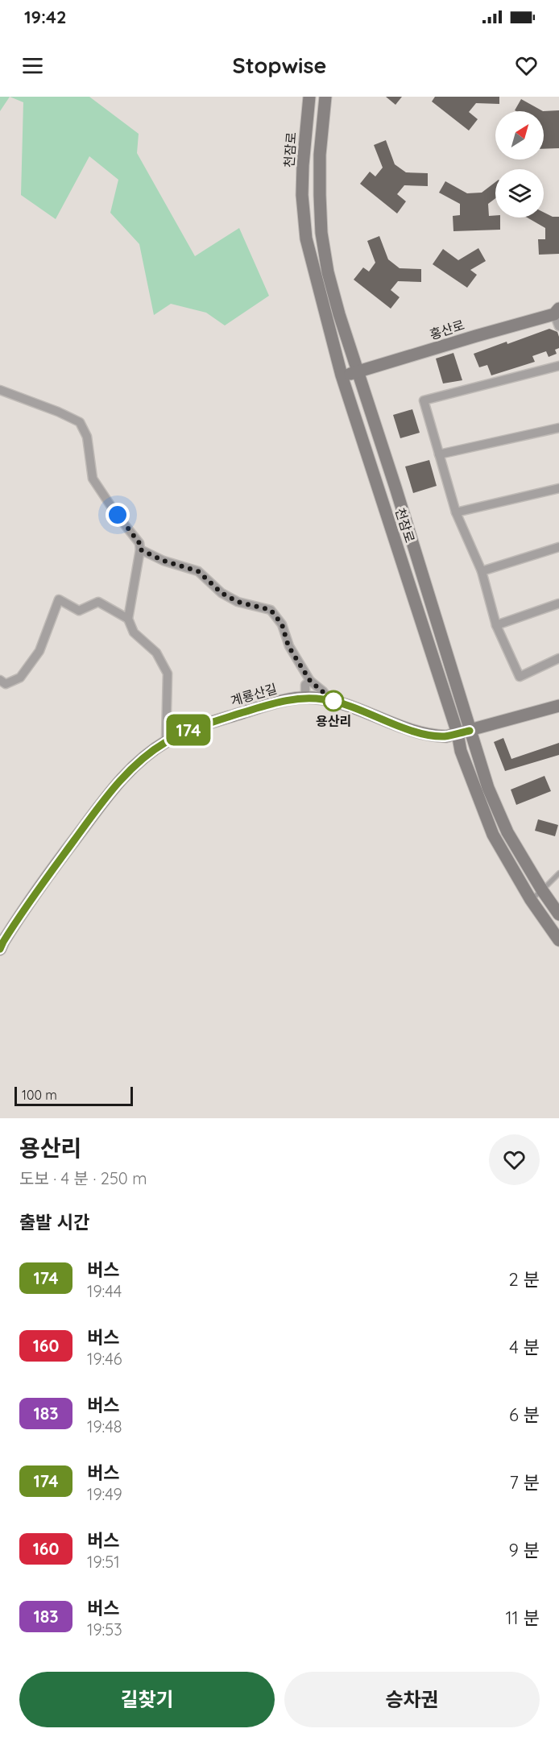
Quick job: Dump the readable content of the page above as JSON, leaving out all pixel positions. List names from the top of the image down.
{
  "streets": {
    "street": ["천잠로", "홍산로", "계룡산길"]
  },
  "crossings": [
    ["천잠로", "홍산로"],
    ["천잠로", "계룡산길"]
  ],
  "places": ["용산리"],
  "lines": ["bus line 174"],
  "scale_bar": "100 m",
  "north": "top right",
  "page": {
    "status": "19:42",
    "header": "Stopwise",
    "on_map": "174",
    "scale": "100 m",
    "heading": [
      ["용산리", "도보 · 4 분 · 250 m"],
      "출발 시간"
    ],
    "list": [
      {
        "mark": "174",
        "name": "버스",
        "note": "19:44",
        "value": "2 분"
      },
      {
        "mark": "160",
        "name": "버스",
        "note": "19:46",
        "value": "4 분"
      },
      {
        "mark": "183",
        "name": "버스",
        "note": "19:48",
        "value": "6 분"
      },
      {
        "mark": "174",
        "name": "버스",
        "note": "19:49",
        "value": "7 분"
      },
      {
        "mark": "160",
        "name": "버스",
        "note": "19:51",
        "value": "9 분"
      },
      {
        "mark": "183",
        "name": "버스",
        "note": "19:53",
        "value": "11 분"
      }
    ],
    "buttons": ["길찾기", "승차권"]
  }
}
